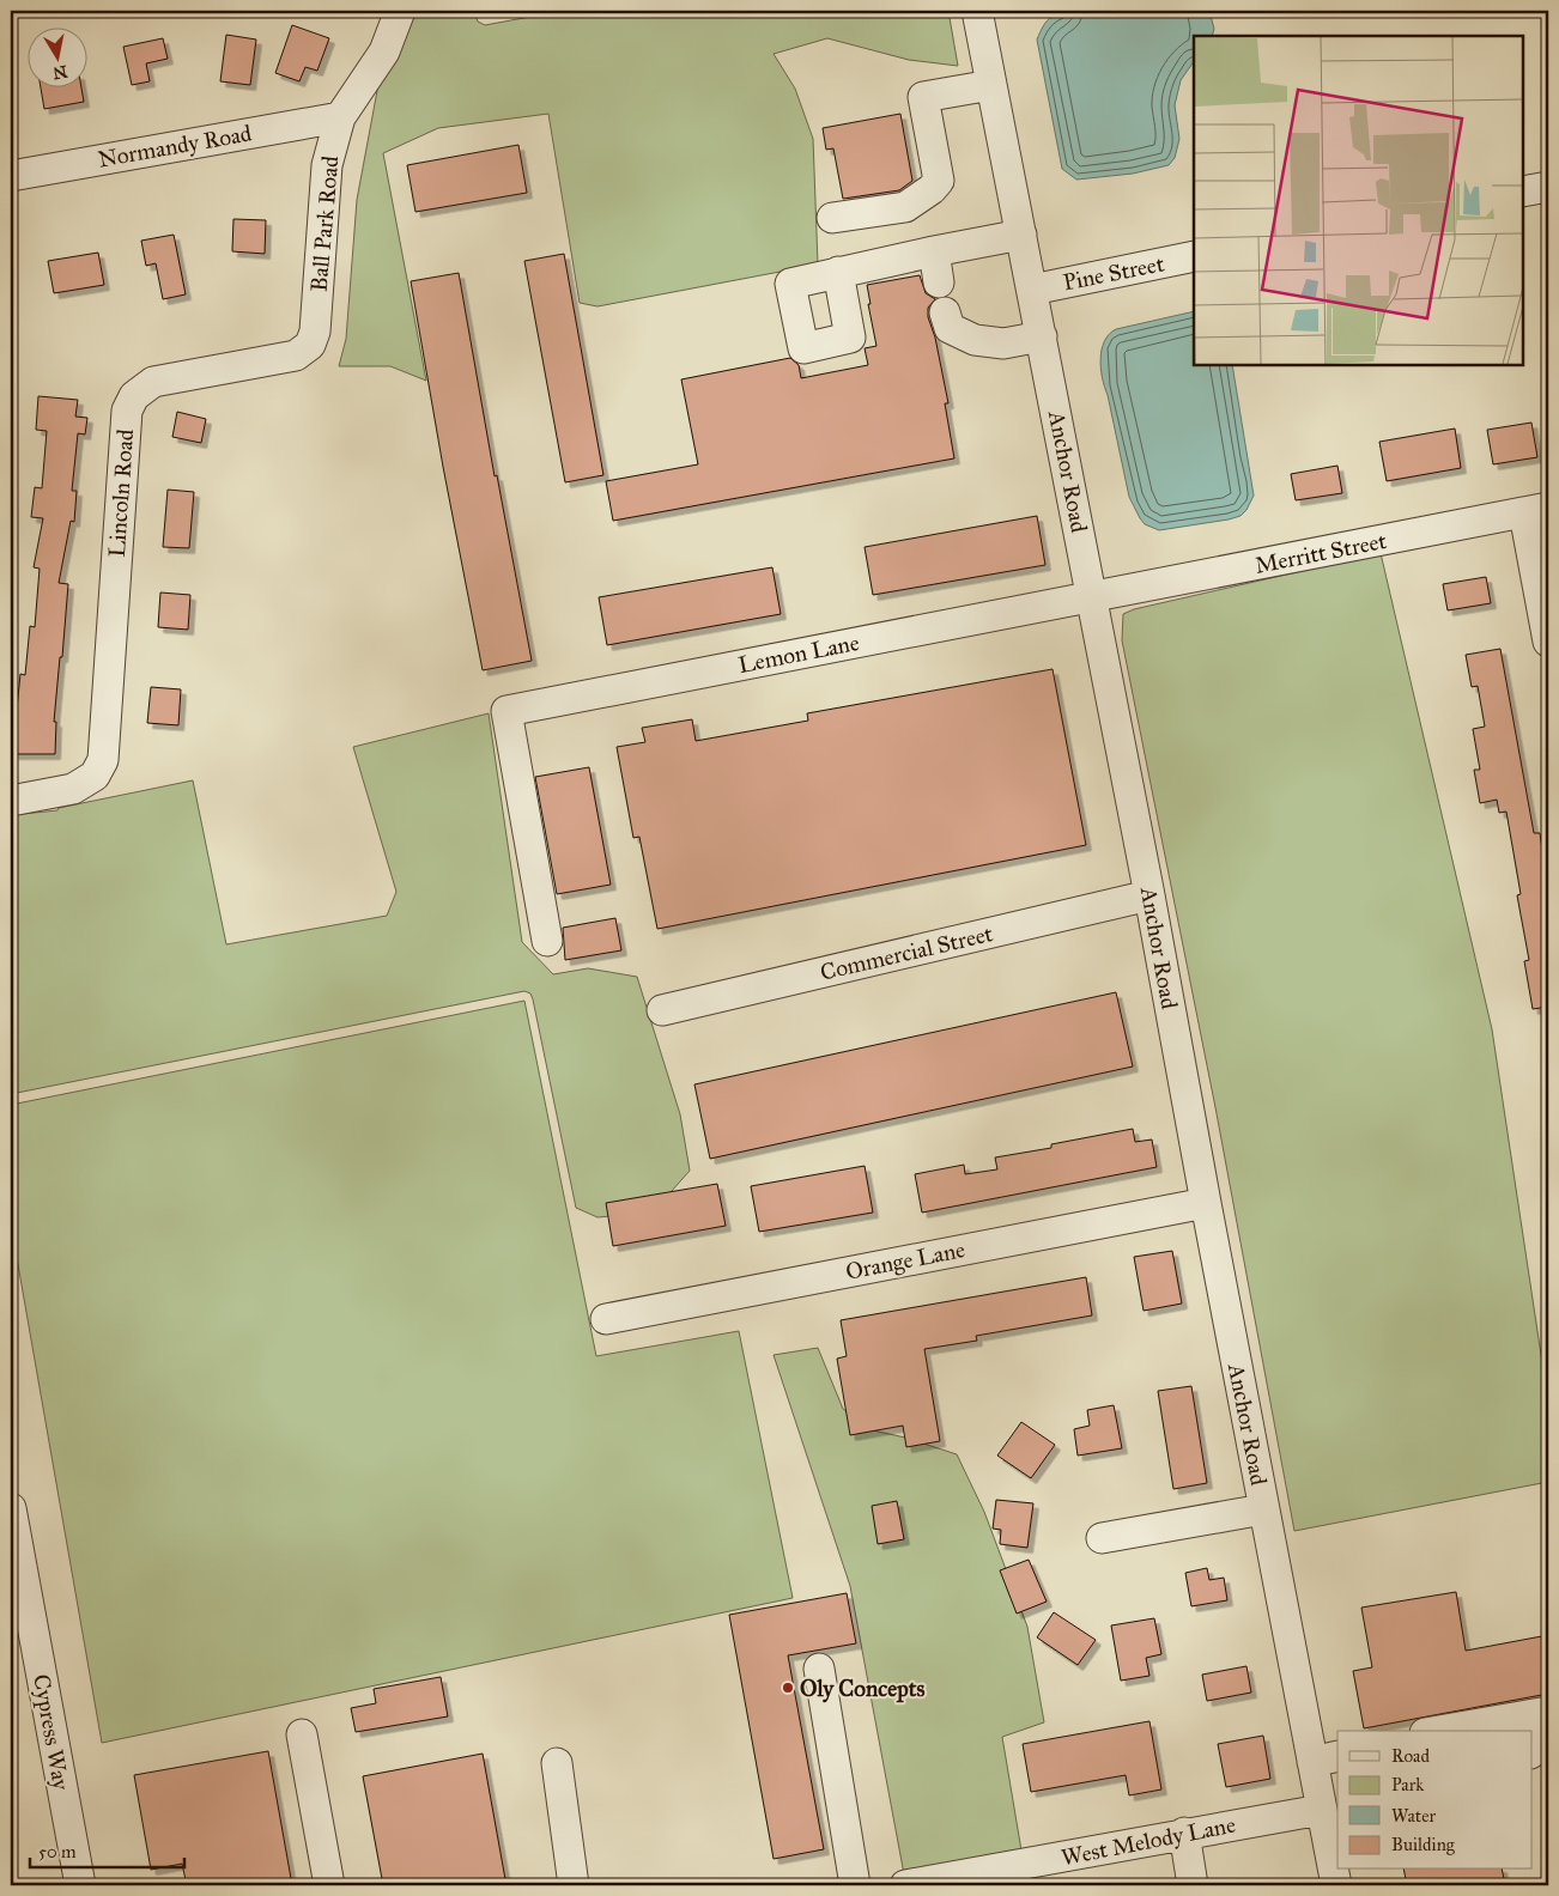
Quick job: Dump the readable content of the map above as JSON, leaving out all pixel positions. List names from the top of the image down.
{
  "streets": {
    "street": [
      "Normandy Road",
      "Ball Park Road",
      "Pine Street",
      "Anchor Road",
      "Lincoln Road",
      "Merritt Street",
      "Lemon Lane",
      "Commercial Street",
      "Orange Lane",
      "Cypress Way",
      "West Melody Lane"
    ]
  },
  "crossings": [
    ["Normandy Road", "Ball Park Road"],
    ["Ball Park Road", "Lincoln Road"],
    ["Pine Street", "Anchor Road"],
    ["Anchor Road", "Merritt Street"],
    ["Anchor Road", "Lemon Lane"],
    ["Anchor Road", "Commercial Street"],
    ["Anchor Road", "Orange Lane"],
    ["Anchor Road", "West Melody Lane"],
    ["Merritt Street", "Lemon Lane"]
  ],
  "places": ["Oly Concepts"],
  "legend": [
    "Road",
    "Park",
    "Water",
    "Building"
  ],
  "scale_bar": "50 m",
  "north": "bottom"
}
